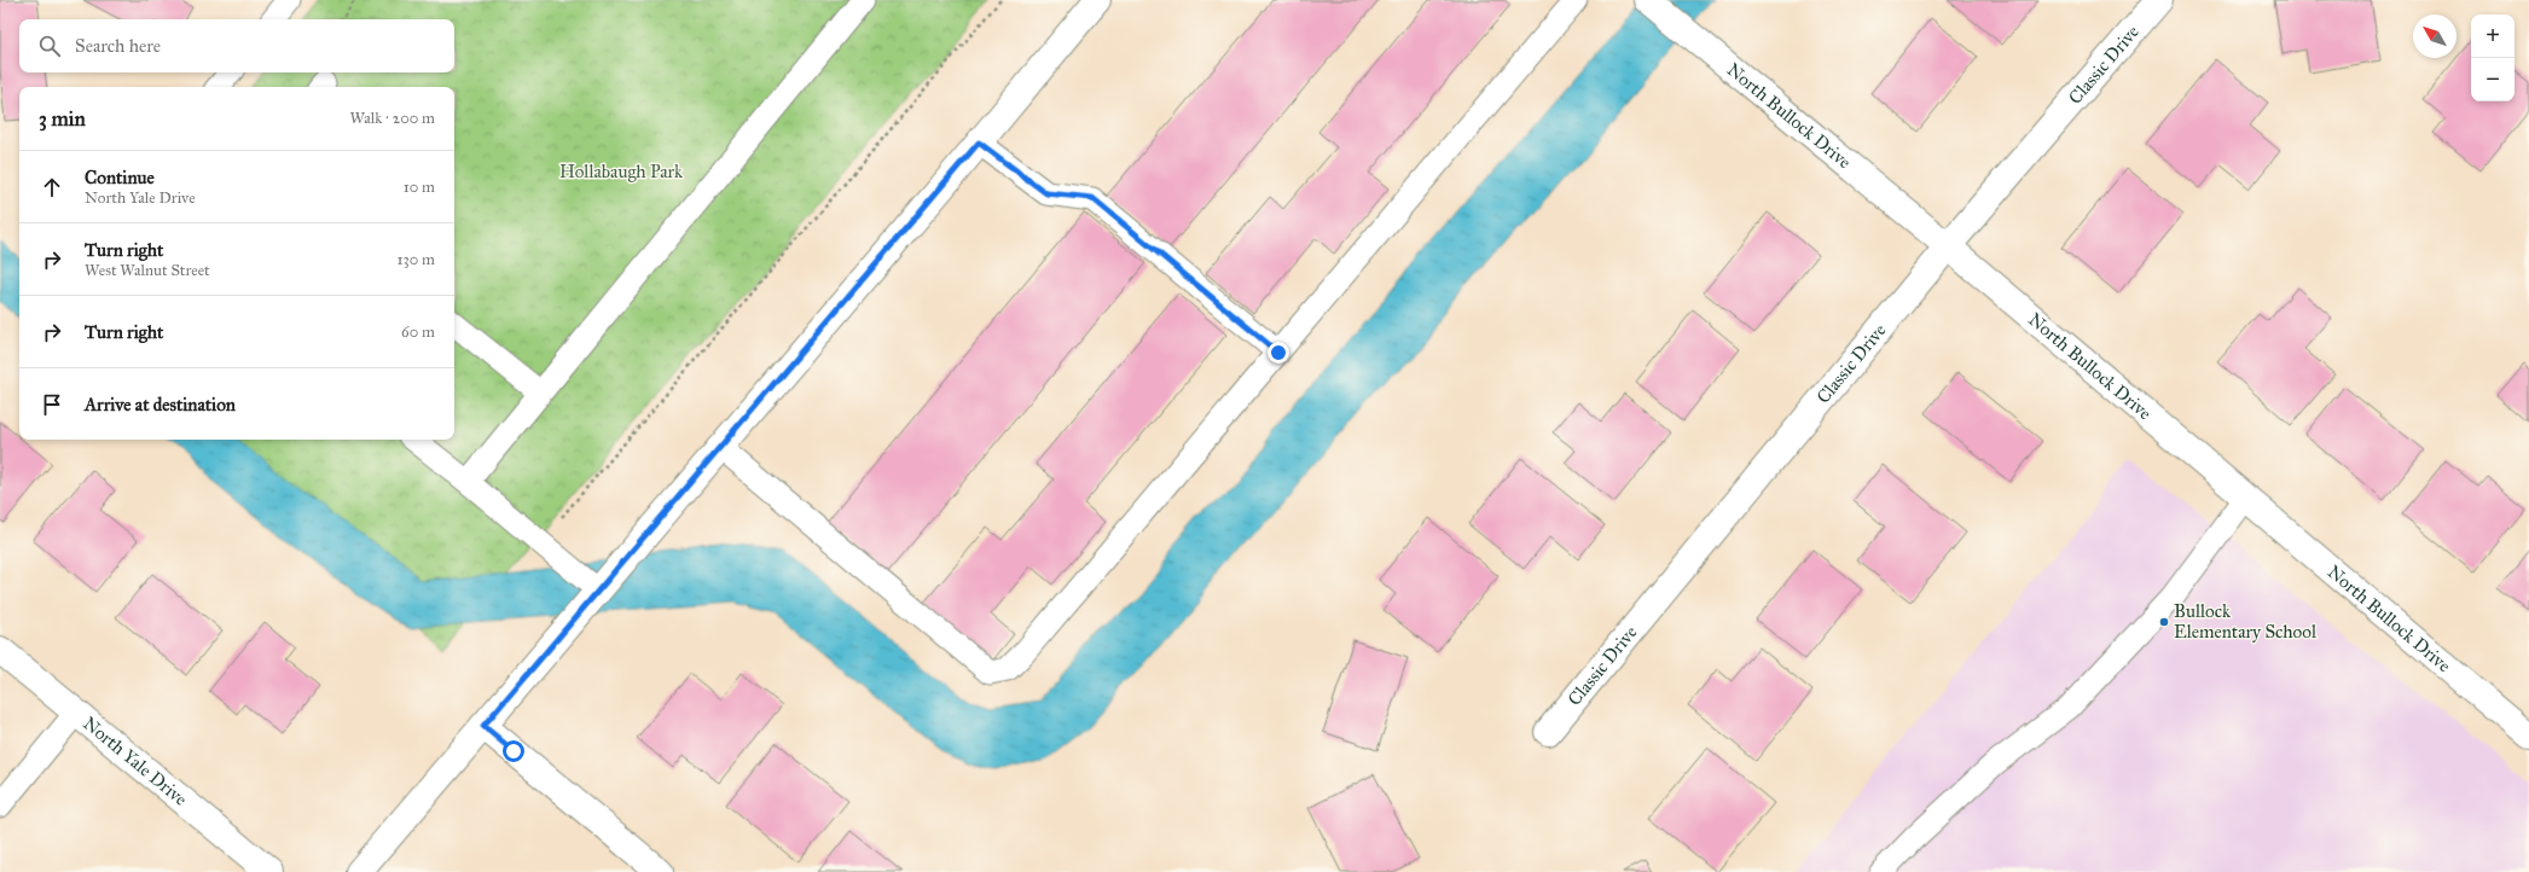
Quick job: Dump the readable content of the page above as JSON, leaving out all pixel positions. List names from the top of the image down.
{
  "streets": {
    "street": ["Classic Drive", "North Bullock Drive", "North Yale Drive"]
  },
  "crossings": [
    ["Classic Drive", "North Bullock Drive"]
  ],
  "parks": ["Hollabaugh Park"],
  "places": ["Bullock Elementary School"],
  "north": "top left",
  "page": {
    "map_buttons": ["+", "−"],
    "search": "Search here",
    "heading": ["3 min", "Walk · 200 m"],
    "list": [
      ["Continue", "North Yale Drive", "10 m"],
      ["Turn right", "West Walnut Street", "130 m"],
      ["Turn right", "60 m"],
      "Arrive at destination"
    ]
  }
}
